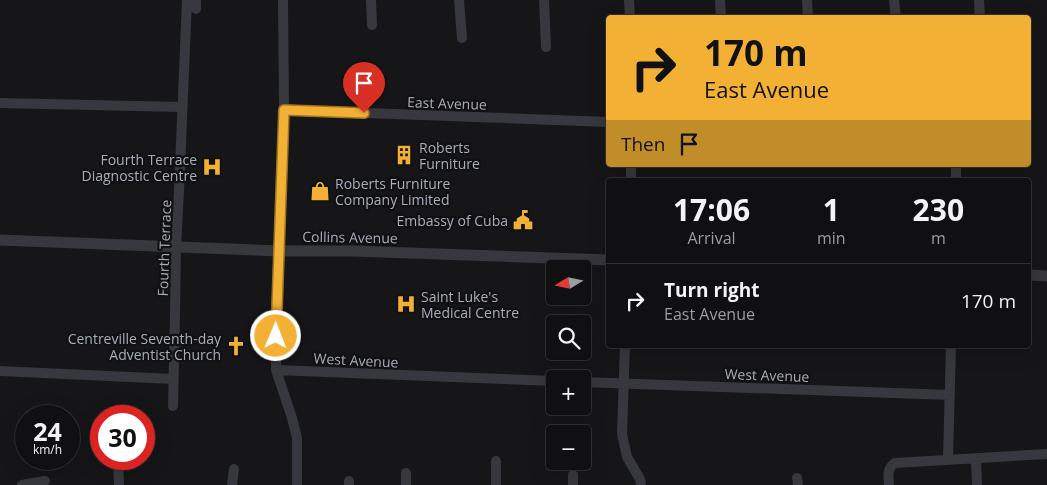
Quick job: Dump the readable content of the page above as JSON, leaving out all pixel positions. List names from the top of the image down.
{
  "streets": {
    "street": [
      "East Avenue",
      "Collins Avenue",
      "Fourth Terrace",
      "West Avenue"
    ]
  },
  "crossings": [
    ["Collins Avenue", "Fourth Terrace"]
  ],
  "places": {
    "building": ["Roberts Furniture"],
    "hospital": ["Fourth Terrace Diagnostic Centre", "Saint Luke's Medical Centre"],
    "shop": ["Roberts Furniture Company Limited"],
    "public building": ["Embassy of Cuba"],
    "church": ["Centreville Seventh-day Adventist Church"]
  },
  "north": "left",
  "page": {
    "turn": ["170 m", "East Avenue"],
    "then": "Then",
    "eta": [
      "17:06",
      "Arrival",
      "1",
      "min",
      "230",
      "m"
    ],
    "map_buttons": ["+", "−"],
    "list": [
      {
        "name": "Turn right",
        "note": "East Avenue",
        "value": "170 m"
      }
    ],
    "speed": "24 km/h",
    "limit": "30"
  }
}
